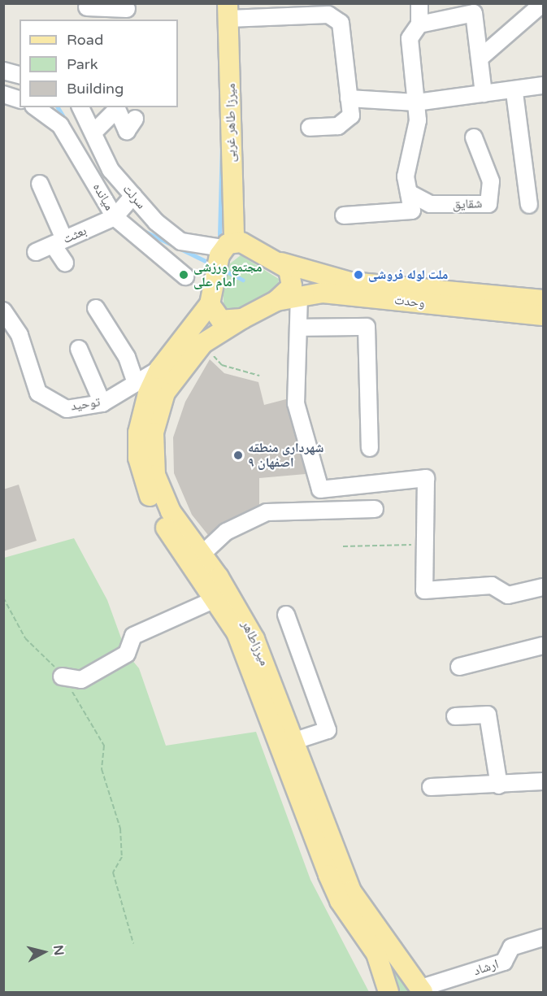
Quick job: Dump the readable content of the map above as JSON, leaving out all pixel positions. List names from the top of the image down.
{
  "streets": {
    "main road": ["میرزا طاهر غربی", "وحدت", "میرزاطاهر"],
    "street": [
      "میانده",
      "سرلت",
      "شقایق",
      "بعثت",
      "توحید",
      "ارشاد"
    ]
  },
  "crossings": [
    ["میرزا طاهر غربی", "وحدت"],
    ["میرزا طاهر غربی", "میرزاطاهر"],
    ["میانده", "سرلت"],
    ["میانده", "بعثت"],
    ["وحدت", "میرزاطاهر"],
    ["توحید", "میرزاطاهر"],
    ["میرزاطاهر", "ارشاد"]
  ],
  "places": ["مجتمع ورزشی امام علی", "ملت لوله فروشی", "شهرداری منطقه ۹ اصفهان"],
  "legend": ["Road", "Park", "Building"],
  "north": "right"
}
